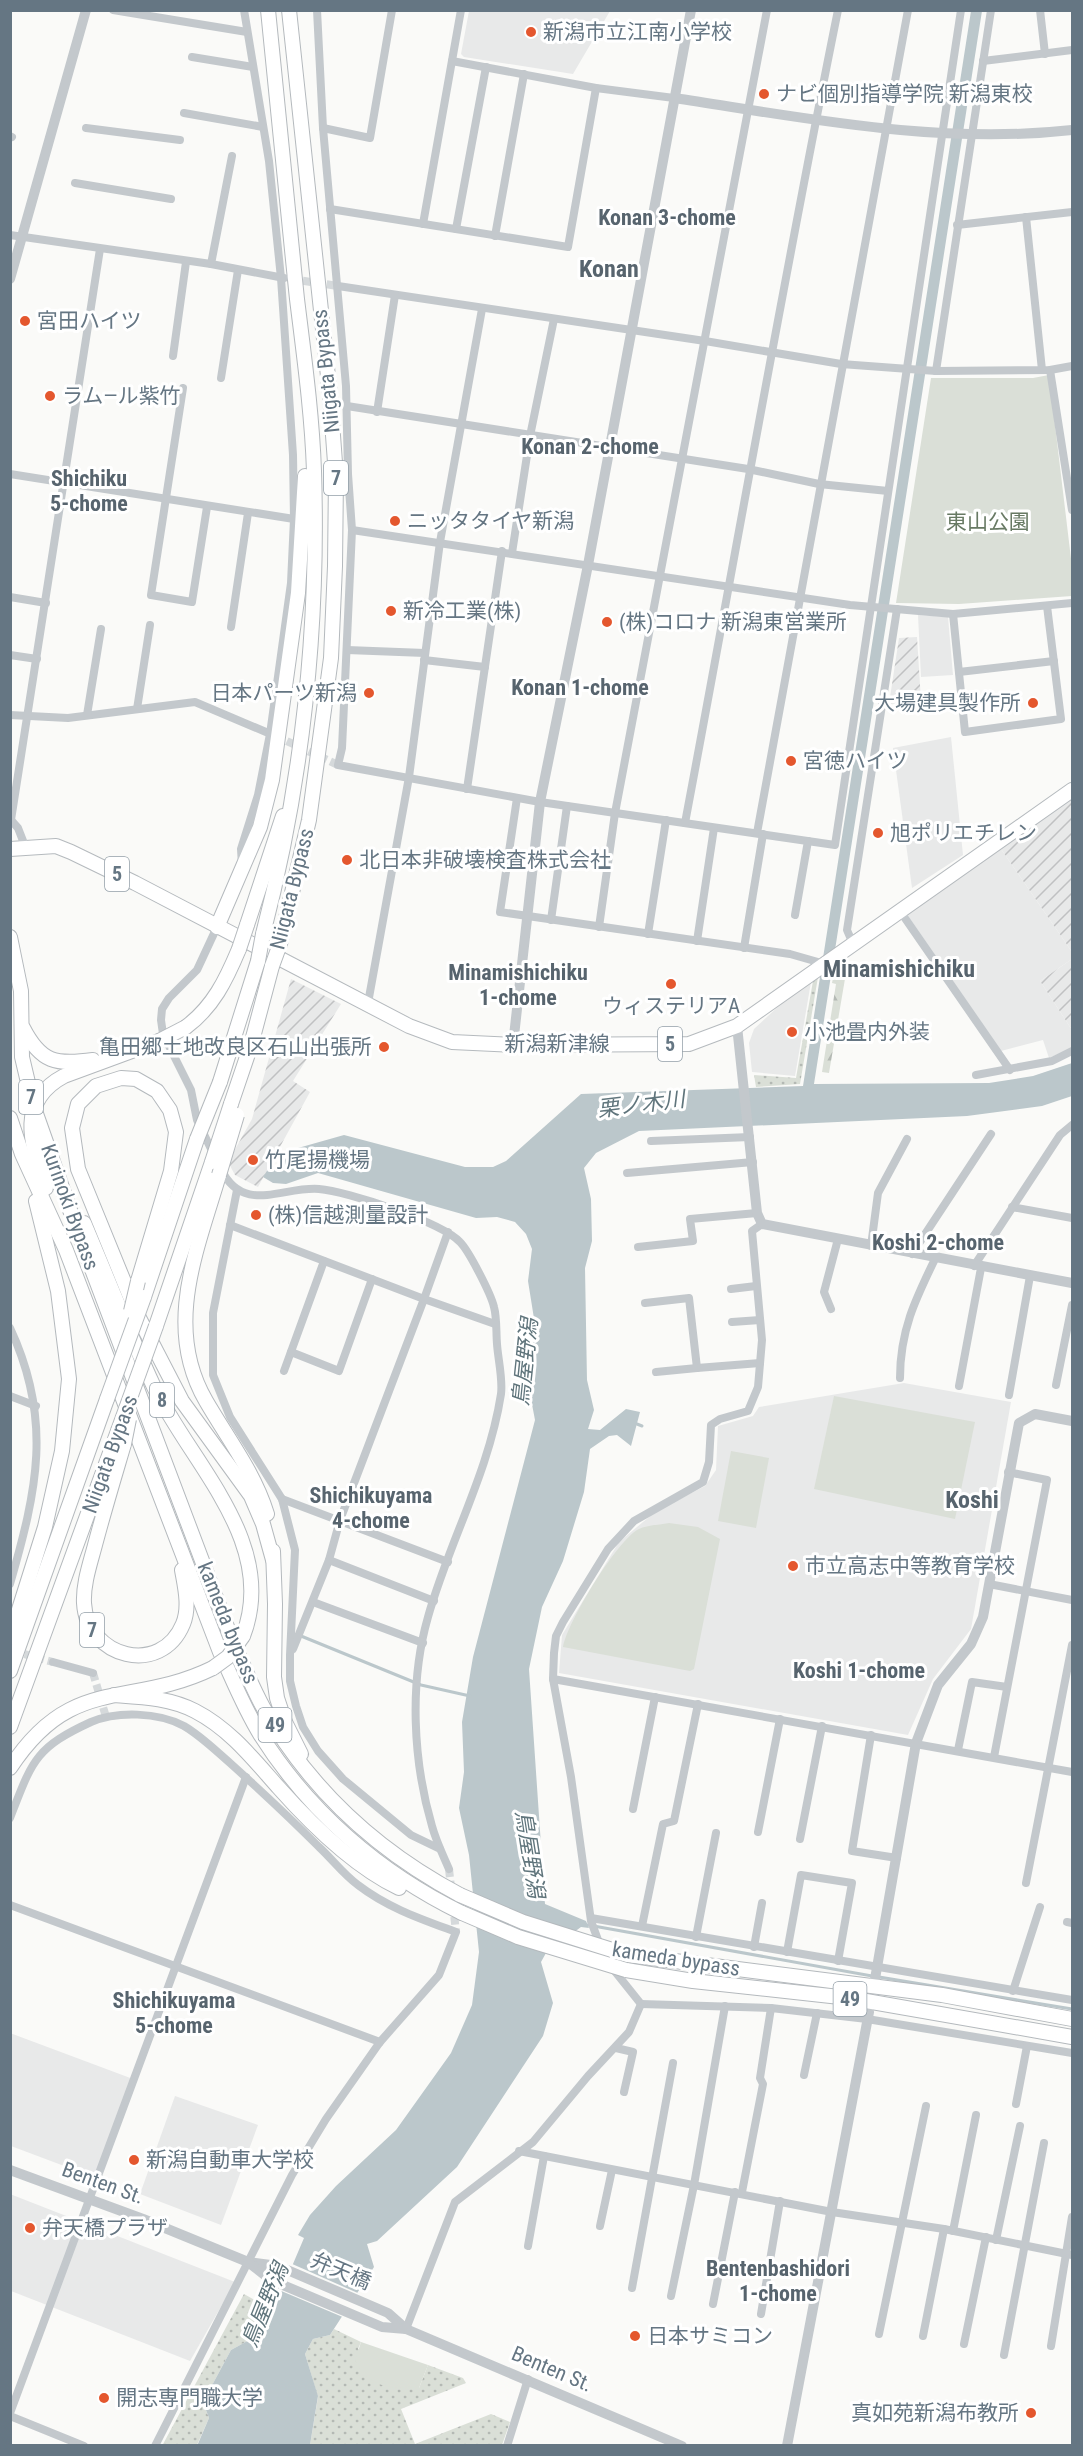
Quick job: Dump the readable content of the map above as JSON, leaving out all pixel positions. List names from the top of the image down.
{
  "streets": {
    "main road": [
      "Niigata Bypass",
      "7",
      "5",
      "新潟新津線",
      "Kurinoki Bypass",
      "8",
      "kameda bypass",
      "49"
    ],
    "street": ["Benten St.", "弁天橋"]
  },
  "crossings": [
    ["Niigata Bypass", "7"],
    ["Niigata Bypass", "Kurinoki Bypass"],
    ["Niigata Bypass", "kameda bypass"],
    ["7", "新潟新津線"],
    ["7", "Kurinoki Bypass"],
    ["7", "kameda bypass"],
    ["Kurinoki Bypass", "8"],
    ["Kurinoki Bypass", "kameda bypass"],
    ["Benten St.", "弁天橋"]
  ],
  "districts": [
    "Konan 3-chome",
    "Konan",
    "Konan 2-chome",
    "Shichiku 5-chome",
    "Konan 1-chome",
    "Minamishichiku",
    "Minamishichiku 1-chome",
    "Koshi 2-chome",
    "Shichikuyama 4-chome",
    "Koshi",
    "Koshi 1-chome",
    "Shichikuyama 5-chome",
    "Bentenbashidori 1-chome"
  ],
  "water": ["栗ノ木川", "鳥屋野潟"],
  "parks": ["東山公園"],
  "places": [
    "新潟市立江南小学校",
    "ナビ個別指導学院 新潟東校",
    "宮田ハイツ",
    "ラム―ル紫竹",
    "ニッタタイヤ新潟",
    "新冷工業(株)",
    "(株)コロナ 新潟東営業所",
    "日本パーツ新潟",
    "大場建具製作所",
    "宮徳ハイツ",
    "旭ポリエチレン",
    "北日本非破壊検査株式会社",
    "ウィステリアA",
    "小池畳内外装",
    "亀田郷土地改良区石山出張所",
    "竹尾揚機場",
    "(株)信越測量設計",
    "市立高志中等教育学校",
    "新潟自動車大学校",
    "弁天橋プラザ",
    "日本サミコン",
    "開志専門職大学",
    "真如苑新潟布教所"
  ]
}
